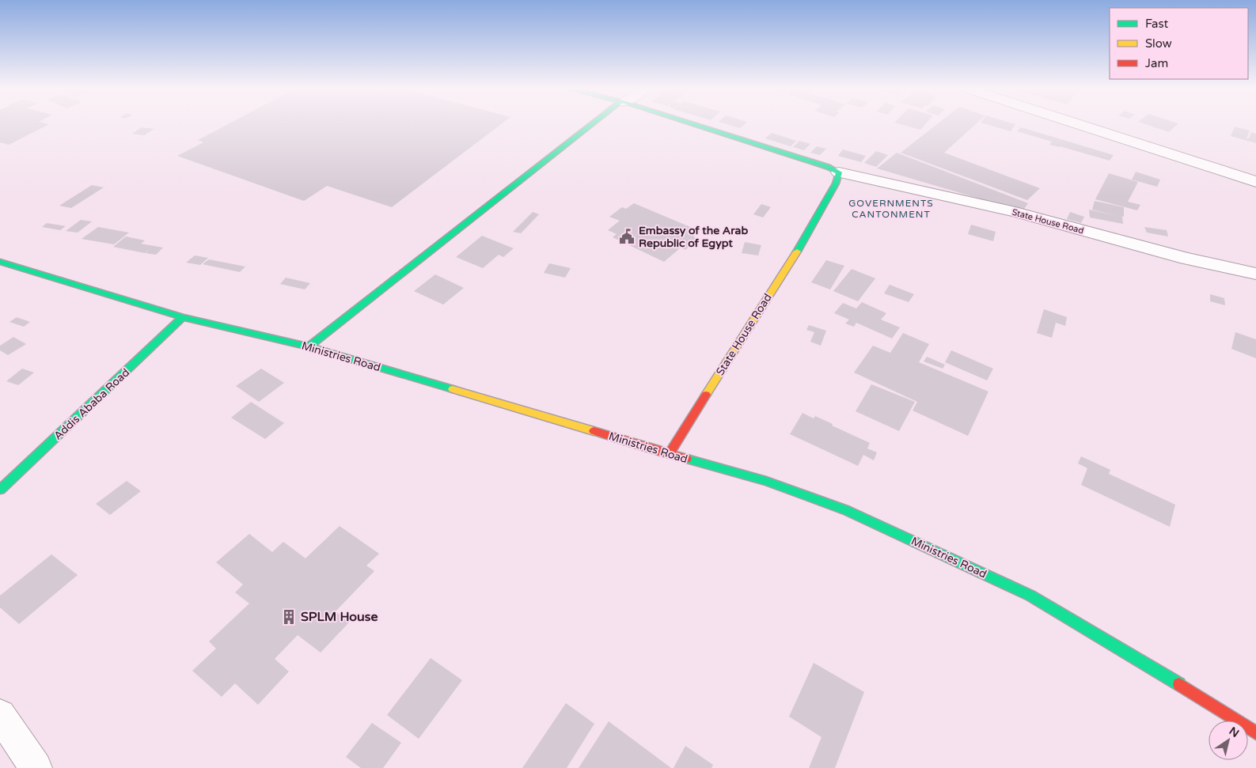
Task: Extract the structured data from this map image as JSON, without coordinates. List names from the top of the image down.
{
  "streets": {
    "main road": ["State House Road", "Ministries Road", "Addis Ababa Road"]
  },
  "crossings": [
    ["State House Road", "Ministries Road"],
    ["Ministries Road", "Addis Ababa Road"]
  ],
  "districts": ["GOVERNMENTS CANTONMENT"],
  "places": {
    "public building": ["Embassy of the Arab Republic of Egypt"],
    "building": ["SPLM House"]
  },
  "legend": ["Fast", "Slow", "Jam"],
  "north": "top right"
}
